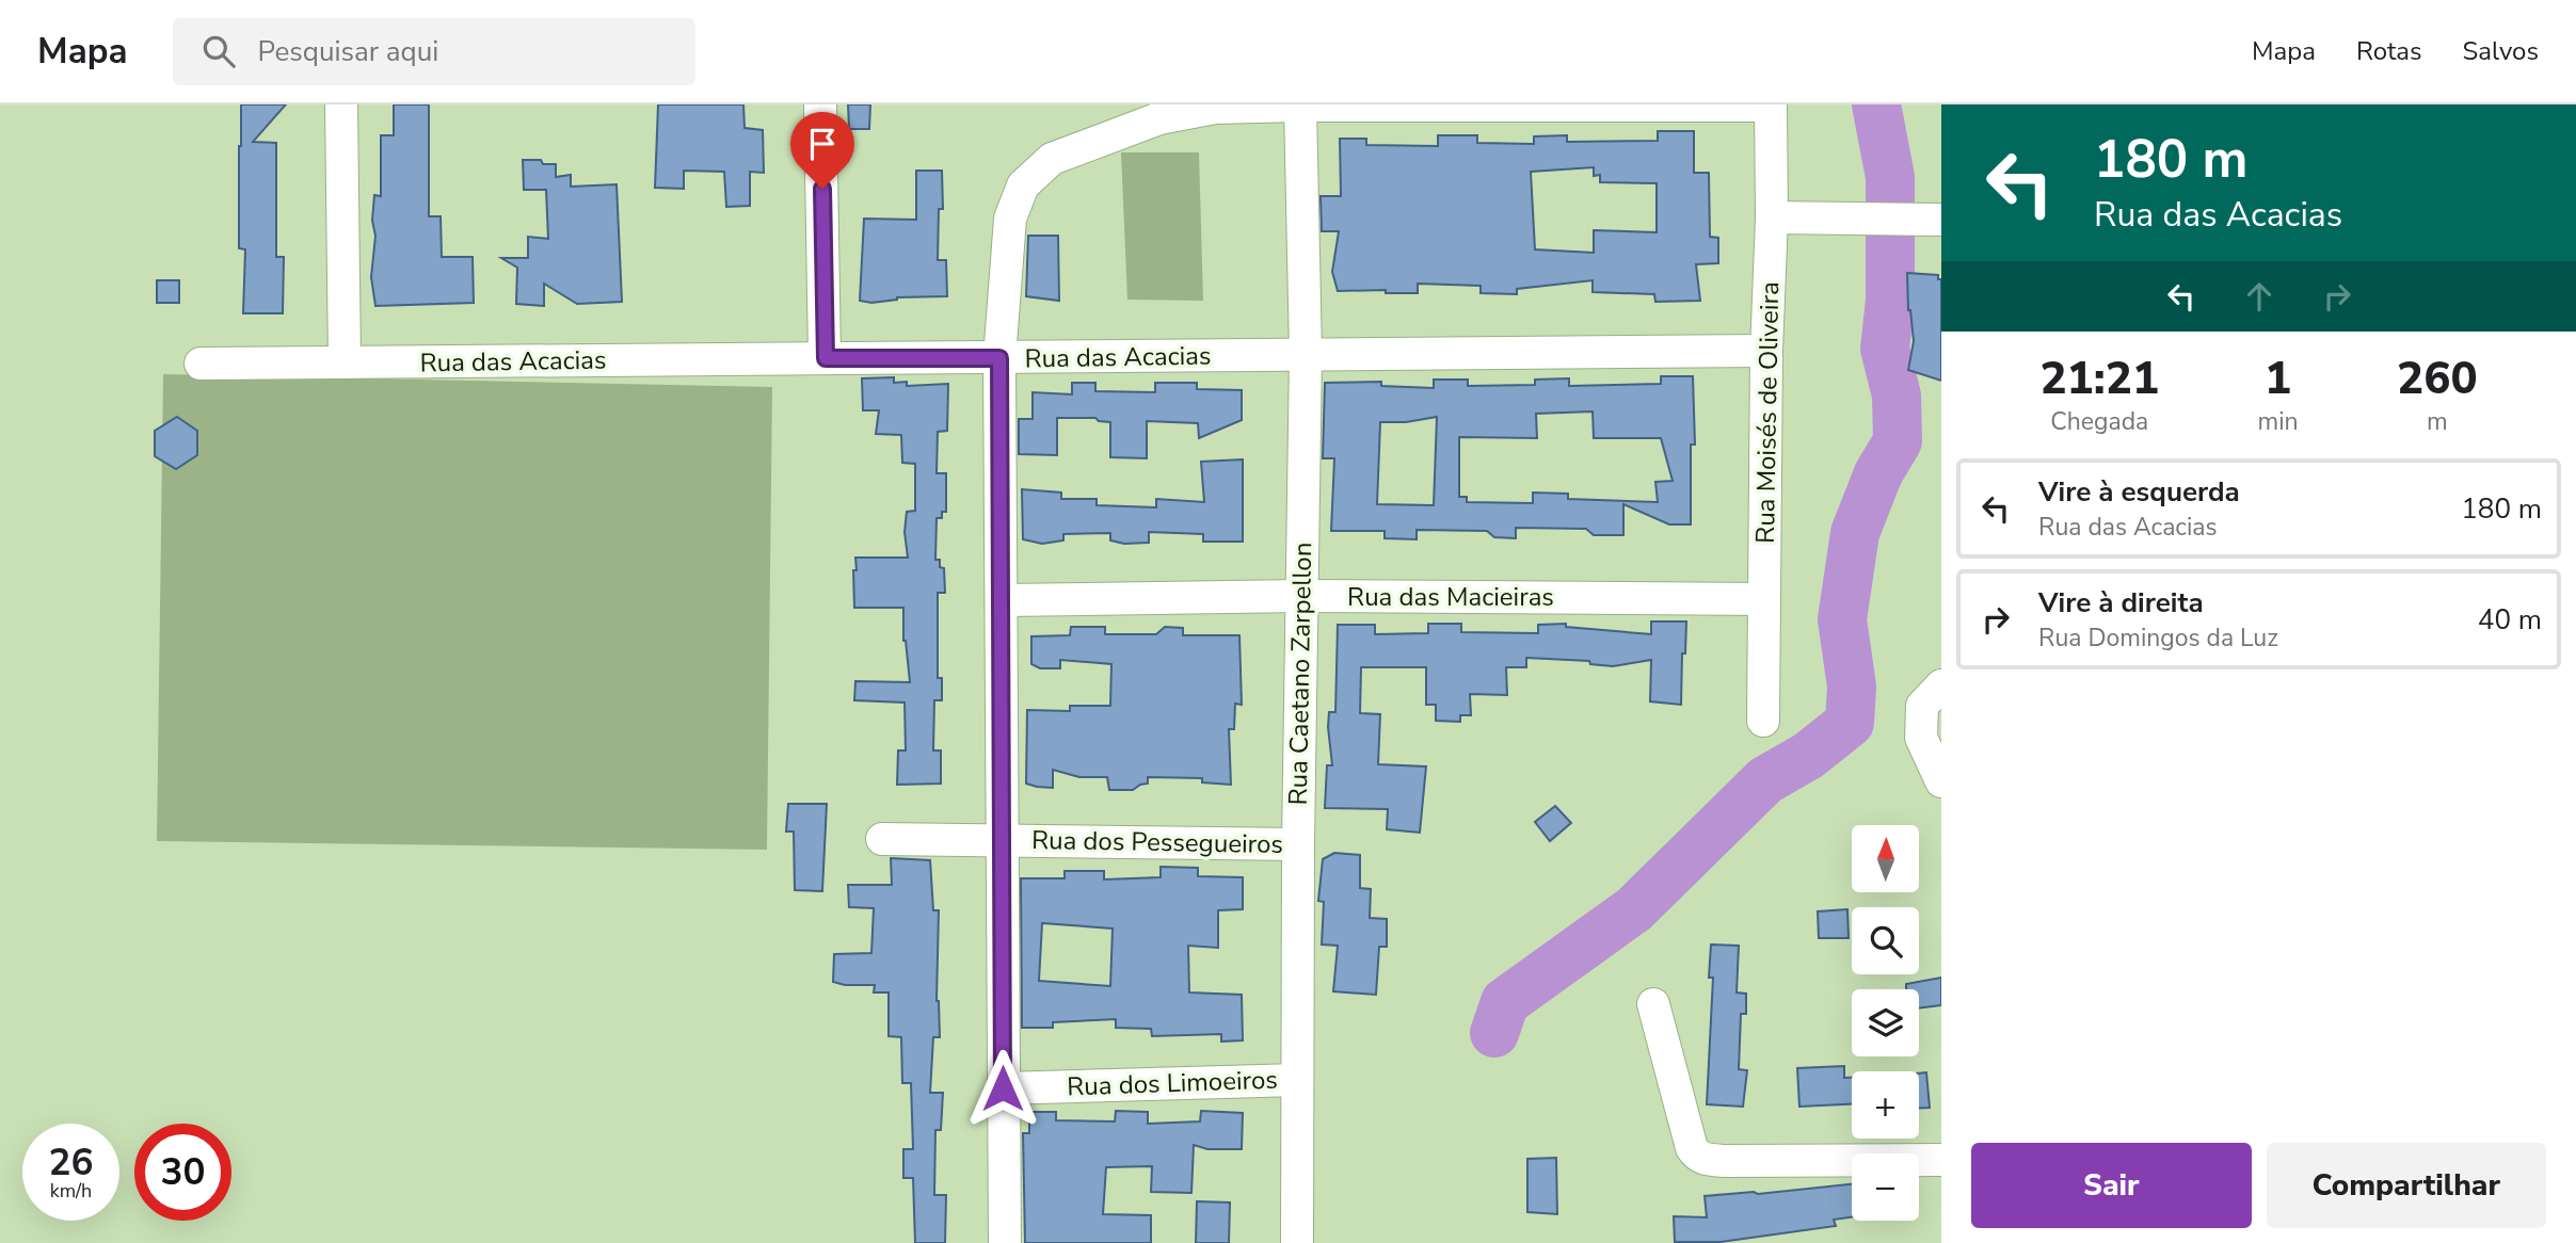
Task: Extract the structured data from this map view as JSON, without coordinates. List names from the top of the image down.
{
  "streets": {
    "street": [
      "Rua das Acacias",
      "Rua Moisés de Oliveira",
      "Rua das Macieiras",
      "Rua Caetano Zarpellon",
      "Rua dos Pessegueiros",
      "Rua dos Limoeiros"
    ]
  },
  "crossings": [
    ["Rua das Acacias", "Rua Moisés de Oliveira"],
    ["Rua das Acacias", "Rua Caetano Zarpellon"],
    ["Rua Moisés de Oliveira", "Rua das Macieiras"],
    ["Rua das Macieiras", "Rua Caetano Zarpellon"],
    ["Rua Caetano Zarpellon", "Rua dos Pessegueiros"],
    ["Rua Caetano Zarpellon", "Rua dos Limoeiros"]
  ],
  "north": "top",
  "page": {
    "header": "Mapa",
    "search": "Pesquisar aqui",
    "nav": ["Mapa", "Rotas", "Salvos"],
    "turn": ["180 m", "Rua das Acacias"],
    "eta": [
      "21:21",
      "Chegada",
      "1",
      "min",
      "260",
      "m"
    ],
    "list": [
      {
        "name": "Vire à esquerda",
        "note": "Rua das Acacias",
        "value": "180 m"
      },
      {
        "name": "Vire à direita",
        "note": "Rua Domingos da Luz",
        "value": "40 m"
      }
    ],
    "map_buttons": ["+", "−"],
    "speed": "26 km/h",
    "limit": "30",
    "buttons": ["Sair", "Compartilhar"]
  }
}
